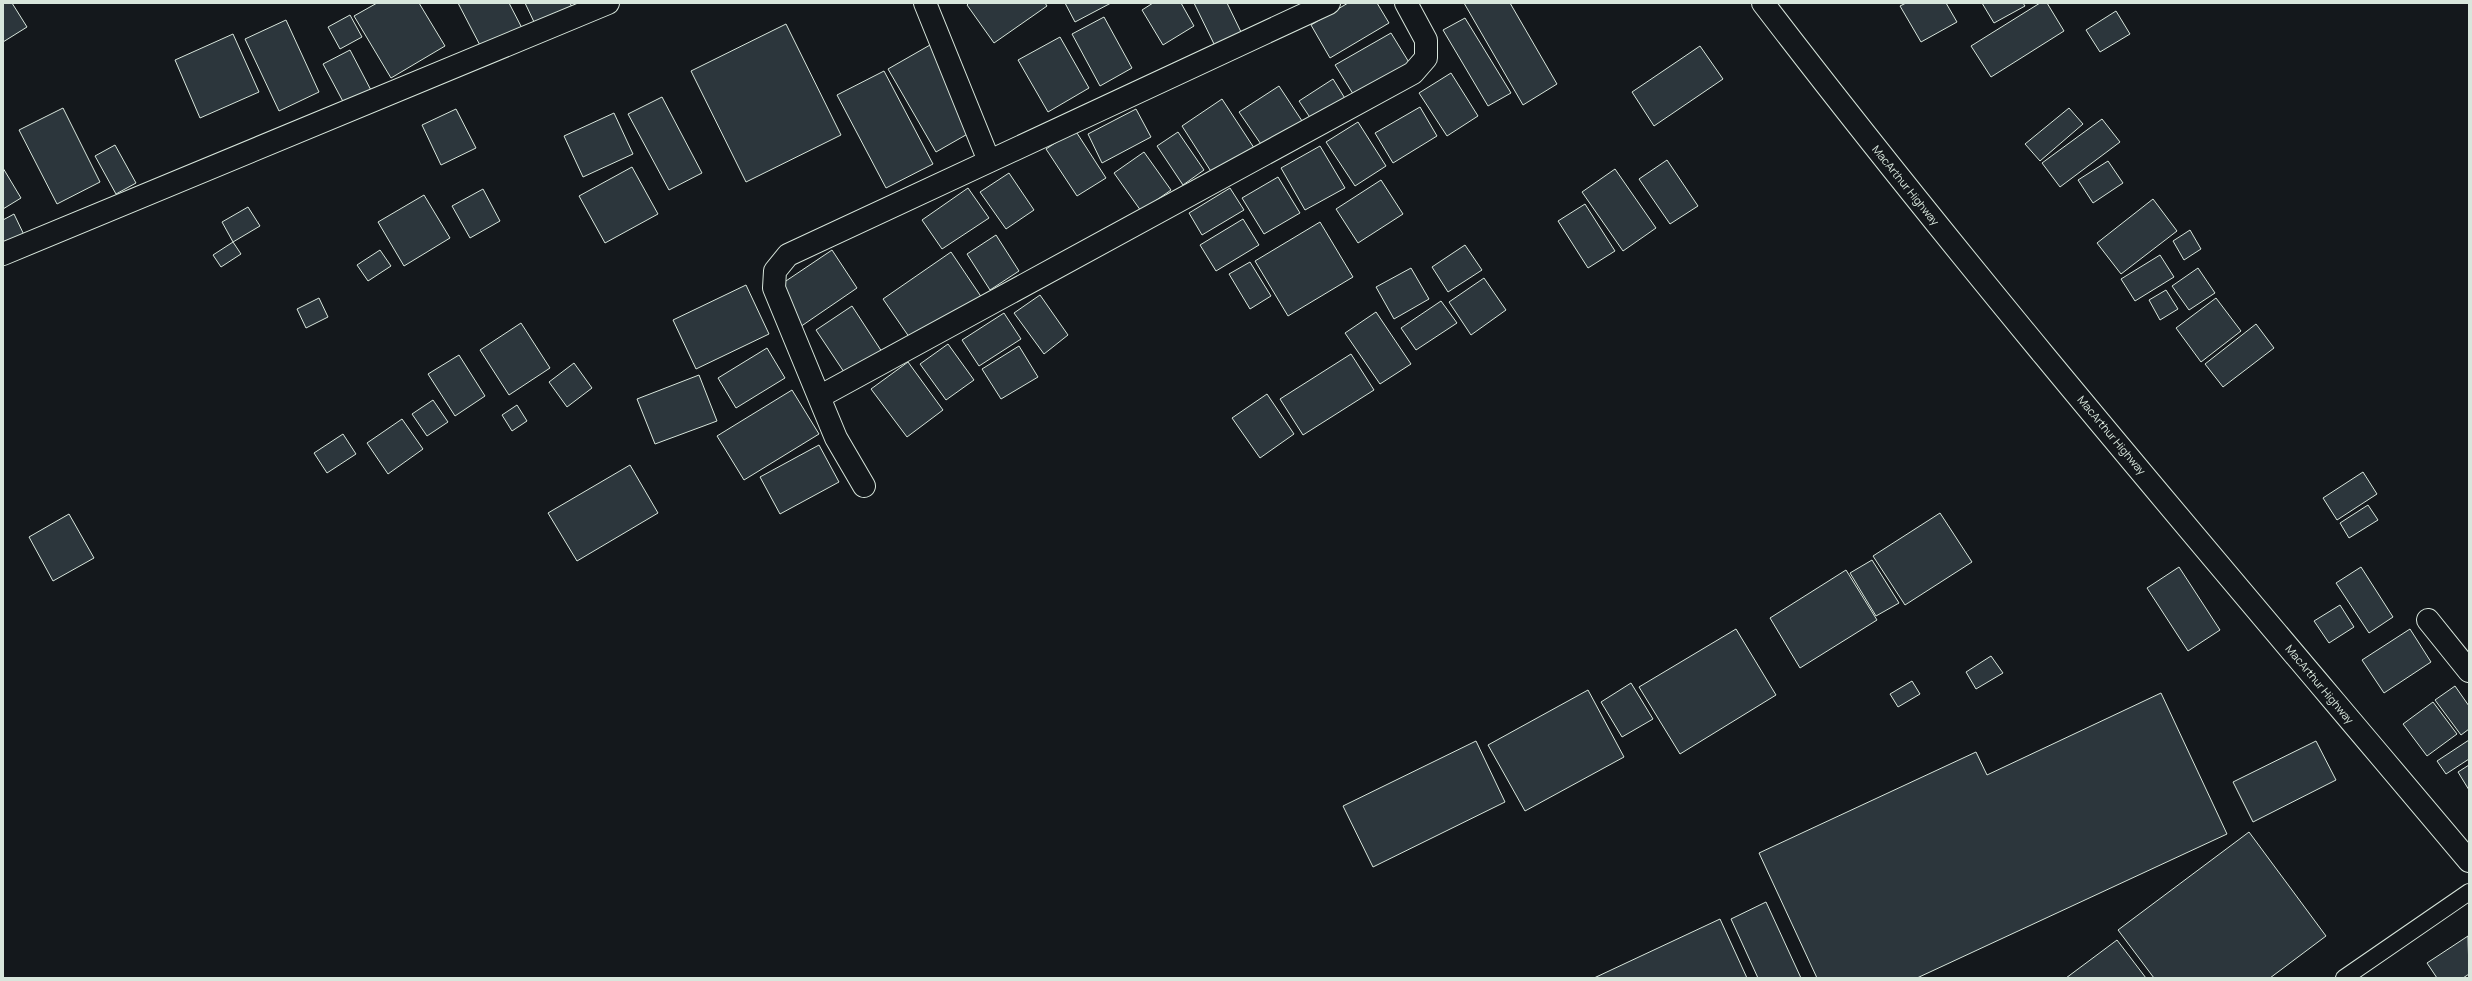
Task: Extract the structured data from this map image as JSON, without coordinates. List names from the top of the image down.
{
  "streets": {
    "main road": ["MacArthur Highway"]
  }
}
